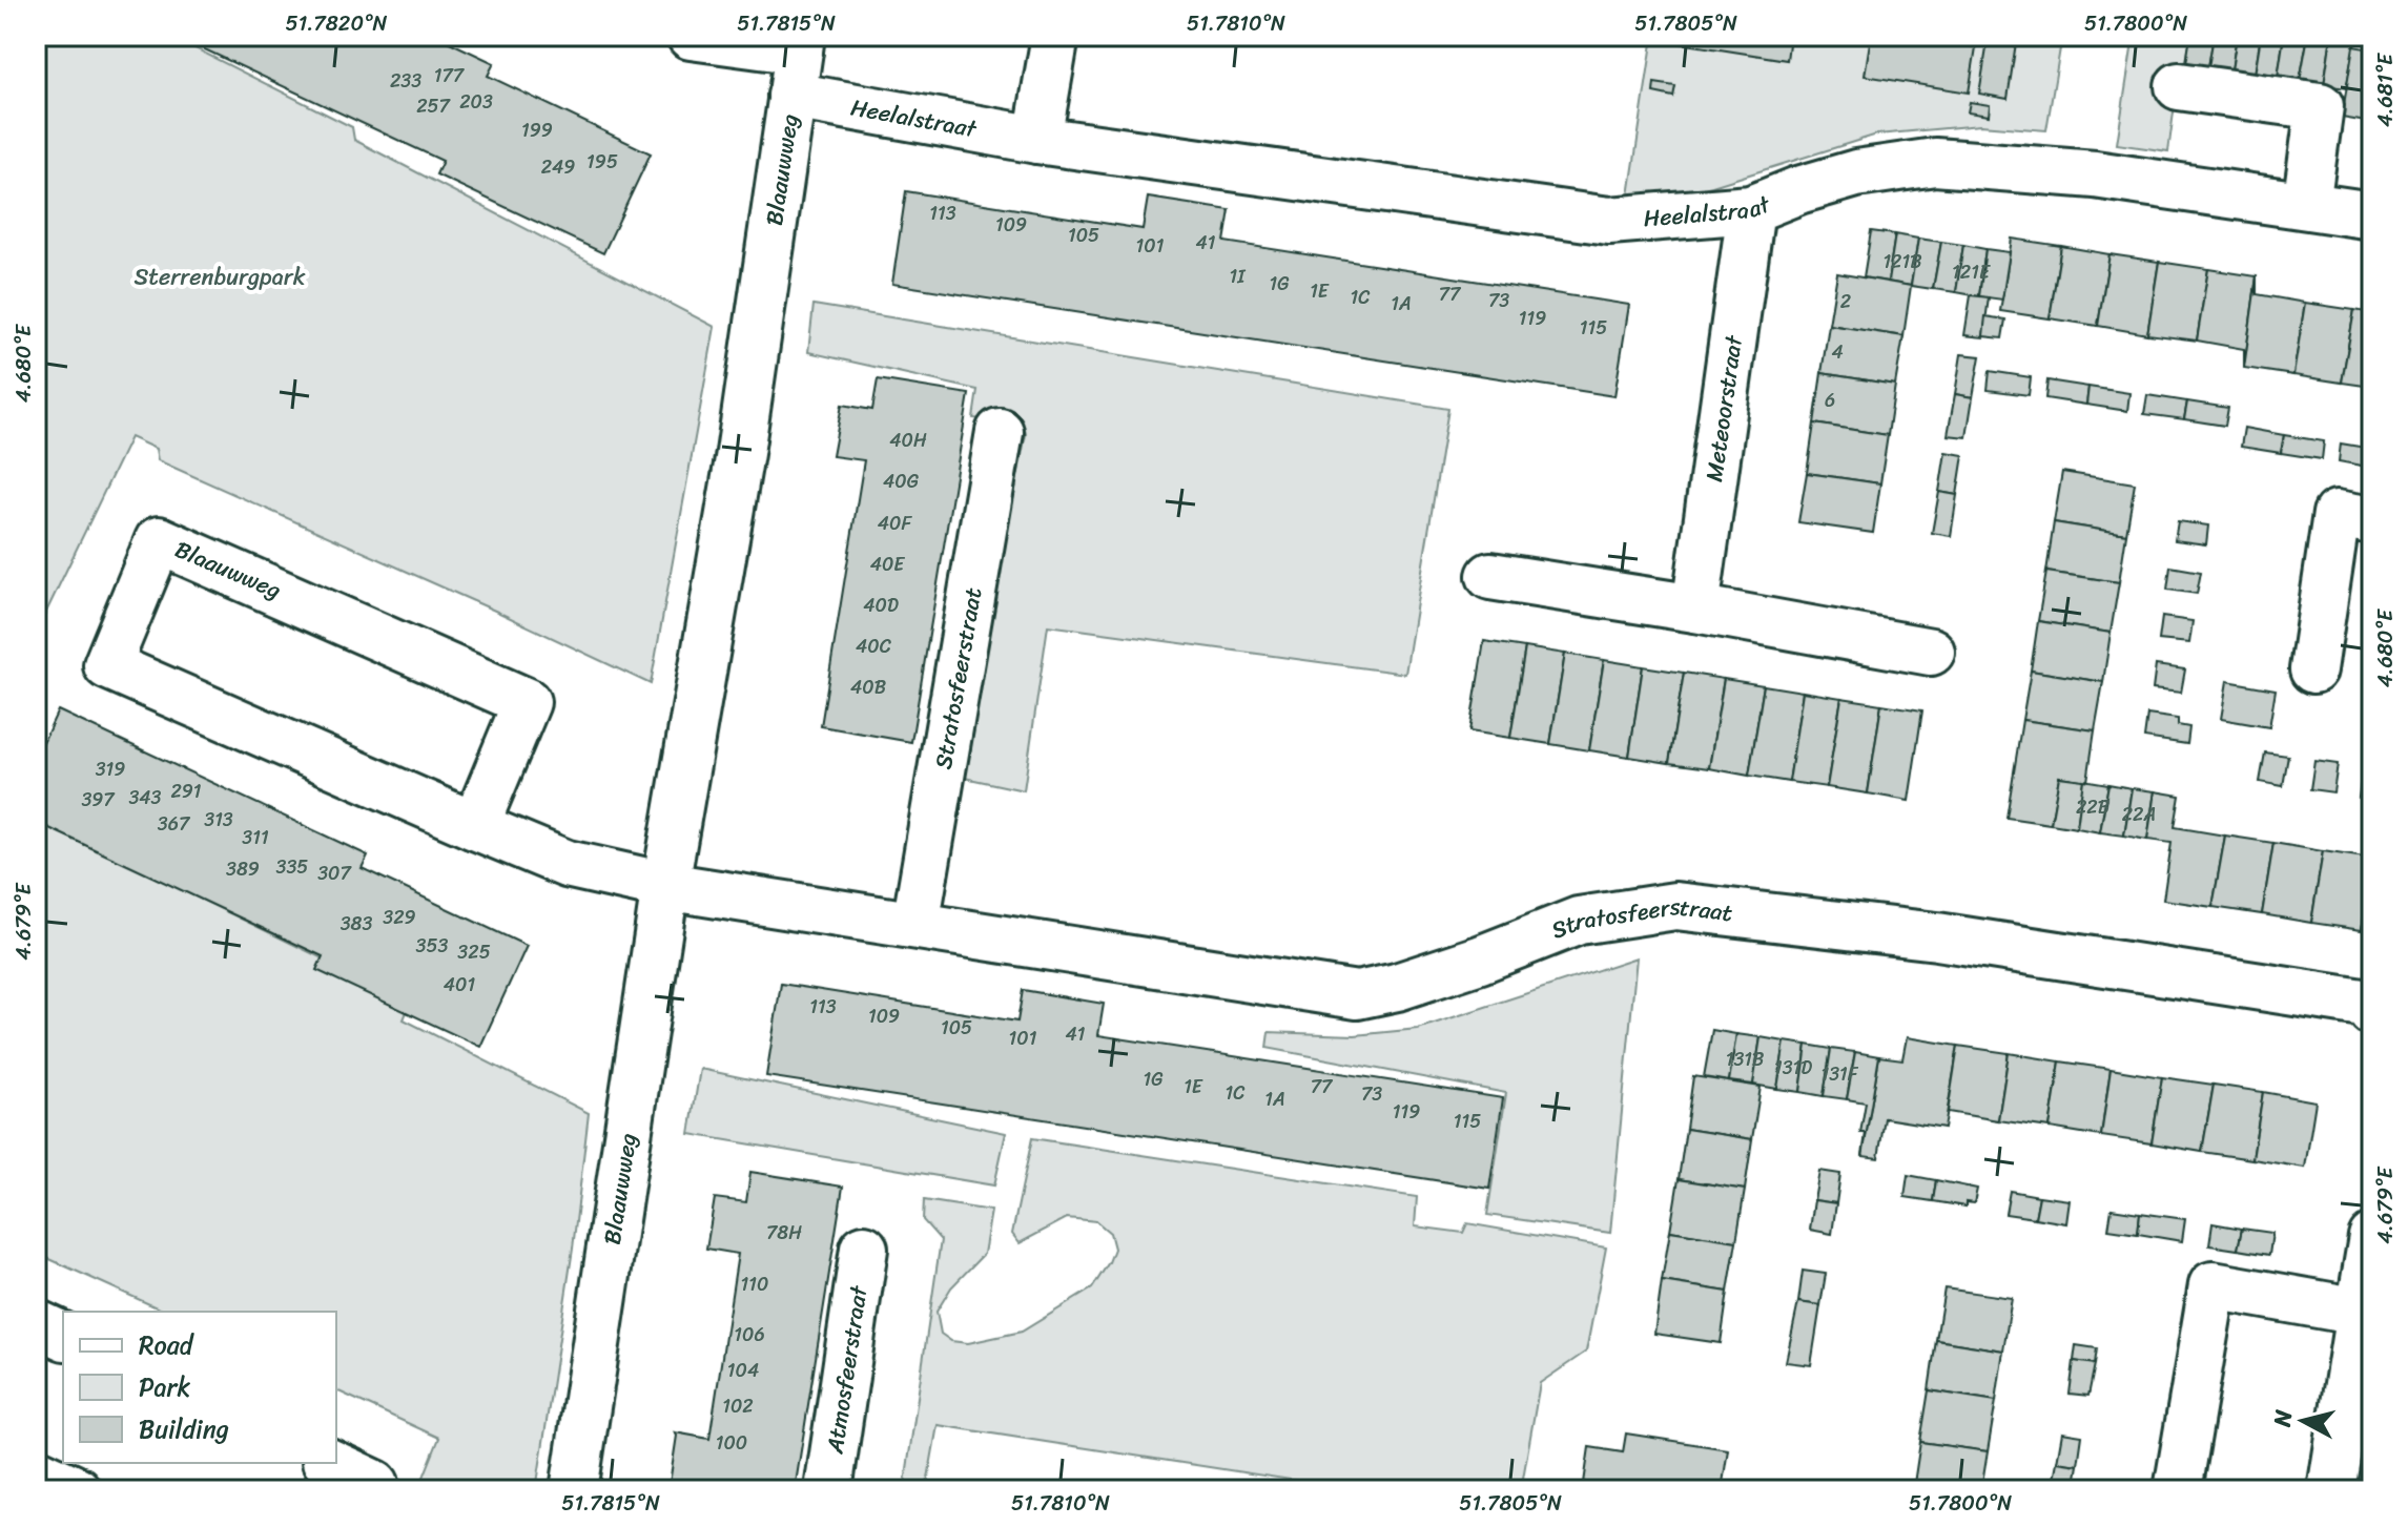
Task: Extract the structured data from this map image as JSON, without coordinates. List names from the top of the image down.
{
  "streets": {
    "street": [
      "Heelalstraat",
      "Blaauwweg",
      "Meteoorstraat",
      "Stratosfeerstraat",
      "Atmosfeerstraat"
    ]
  },
  "crossings": [
    ["Heelalstraat", "Blaauwweg"],
    ["Heelalstraat", "Meteoorstraat"],
    ["Blaauwweg", "Stratosfeerstraat"]
  ],
  "parks": ["Sterrenburgpark"],
  "house_numbers": [
    "177",
    "233",
    "203",
    "257",
    "199",
    "195",
    "249",
    "113",
    "109",
    "105",
    "41",
    "101",
    "121B",
    "121E",
    "1I",
    "1G",
    "1E",
    "77",
    "1C",
    "73",
    "2",
    "1A",
    "119",
    "115",
    "4",
    "6",
    "40H",
    "40G",
    "40F",
    "40E",
    "40D",
    "40C",
    "40B",
    "319",
    "291",
    "343",
    "397",
    "22B",
    "22A",
    "313",
    "367",
    "311",
    "335",
    "389",
    "307",
    "329",
    "383",
    "353",
    "325",
    "401",
    "113",
    "109",
    "105",
    "41",
    "101",
    "131B",
    "131D",
    "131F",
    "1G",
    "1E",
    "77",
    "1C",
    "73",
    "1A",
    "119",
    "115",
    "78H",
    "110",
    "106",
    "104",
    "102",
    "100"
  ],
  "legend": ["Road", "Park", "Building"],
  "north": "left",
  "coordinates": [
    "51.7820°N",
    "51.7815°N",
    "51.7810°N",
    "51.7805°N",
    "51.7800°N",
    "4.681°E",
    "4.680°E",
    "4.679°E"
  ]
}
